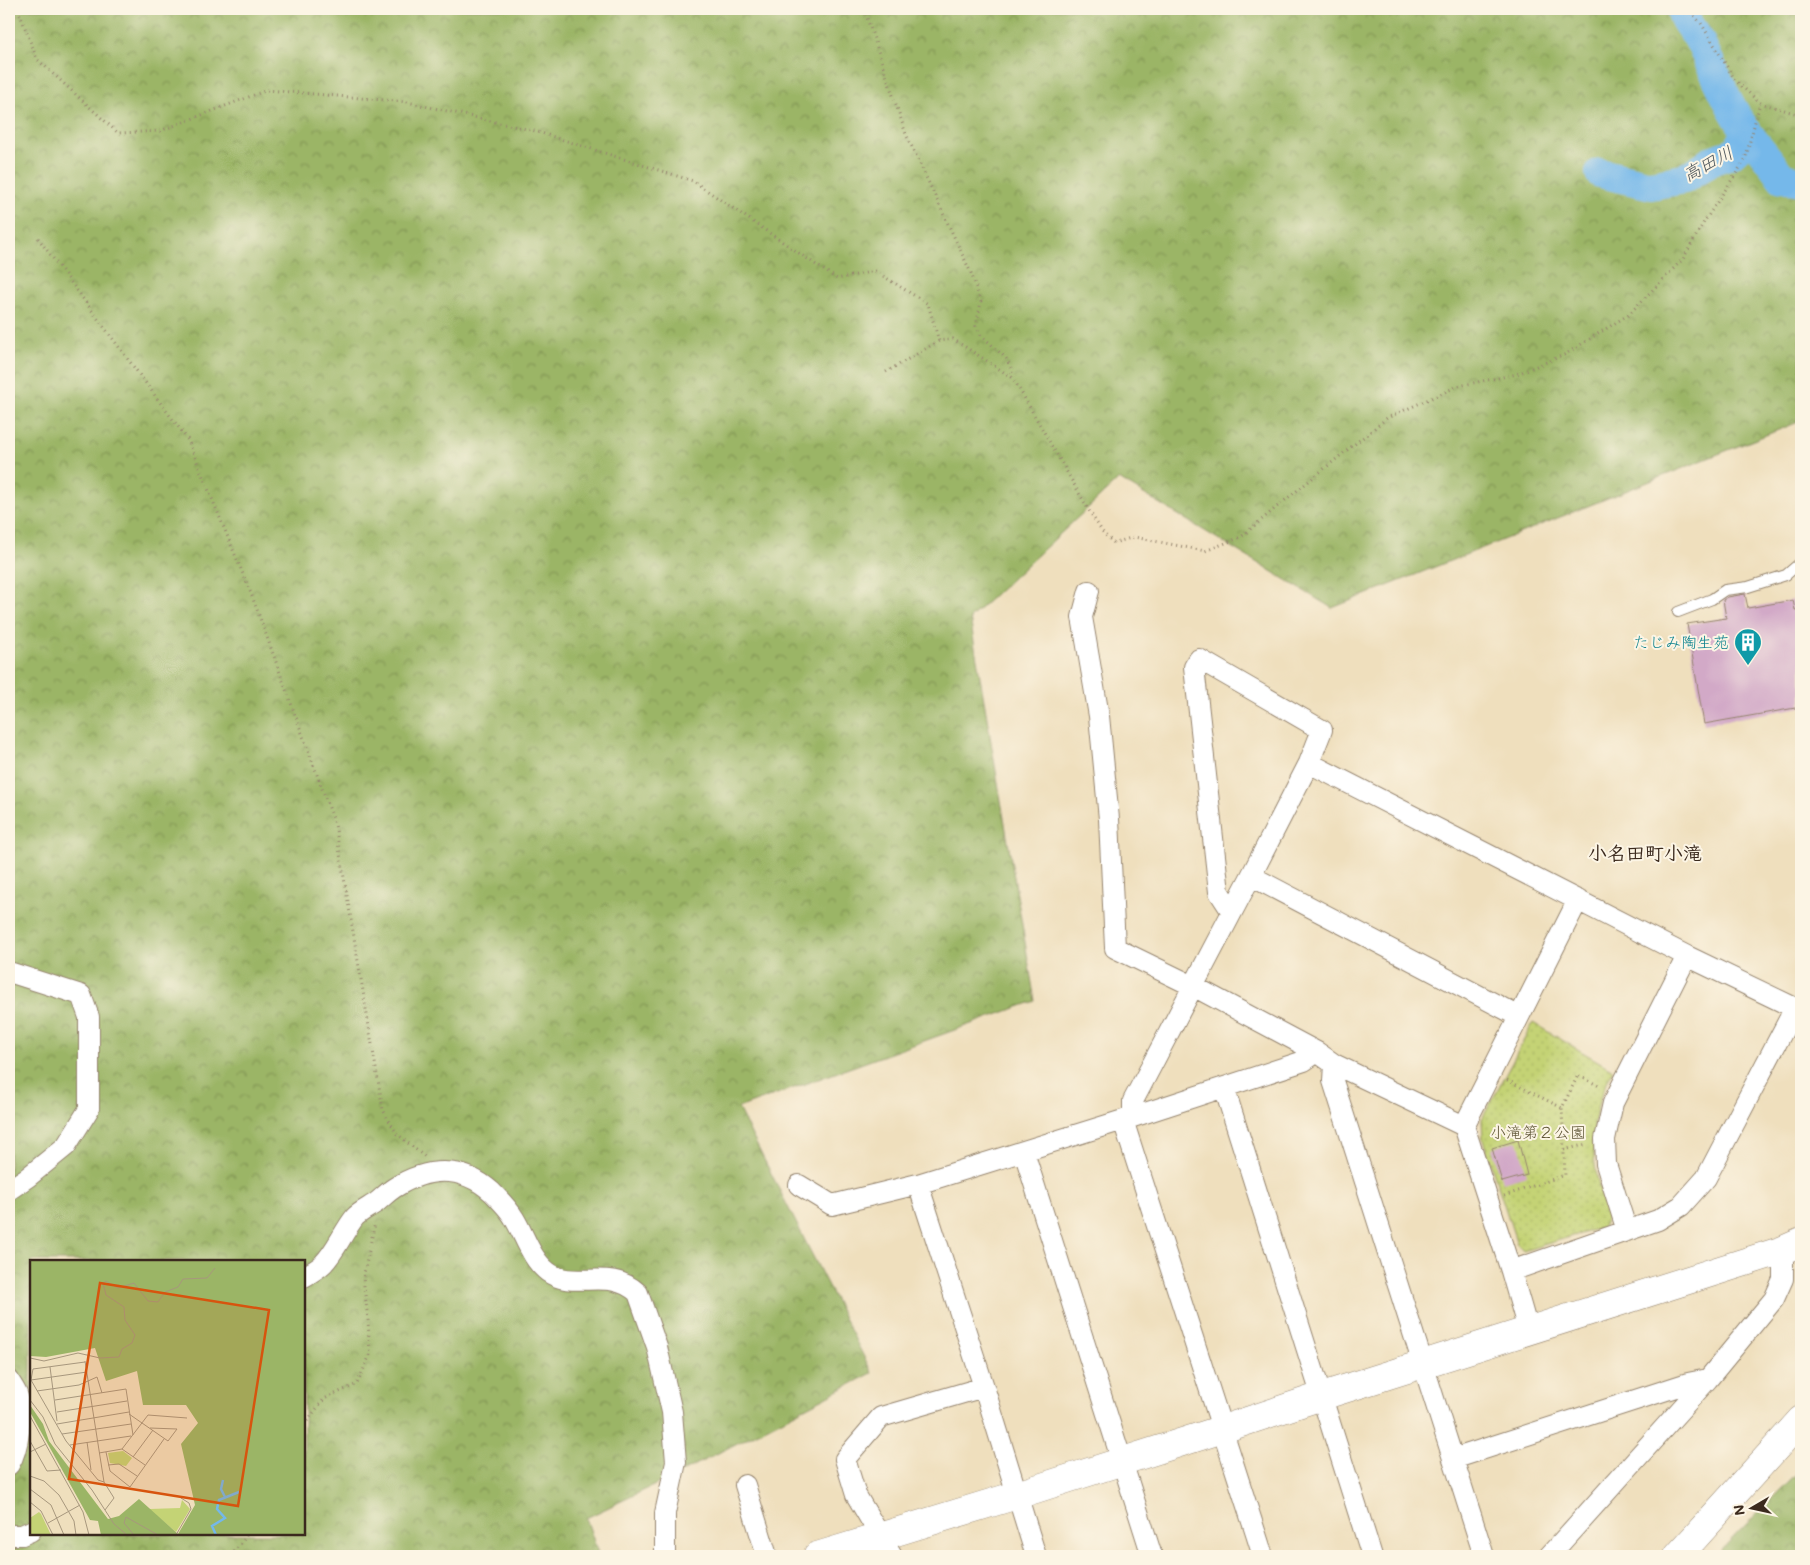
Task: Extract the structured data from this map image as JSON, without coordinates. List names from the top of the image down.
{
  "districts": ["小名田町小滝"],
  "water": ["高田川"],
  "parks": ["小滝第２公園"],
  "places": {
    "building": ["たじみ陶生苑"]
  },
  "north": "left"
}
